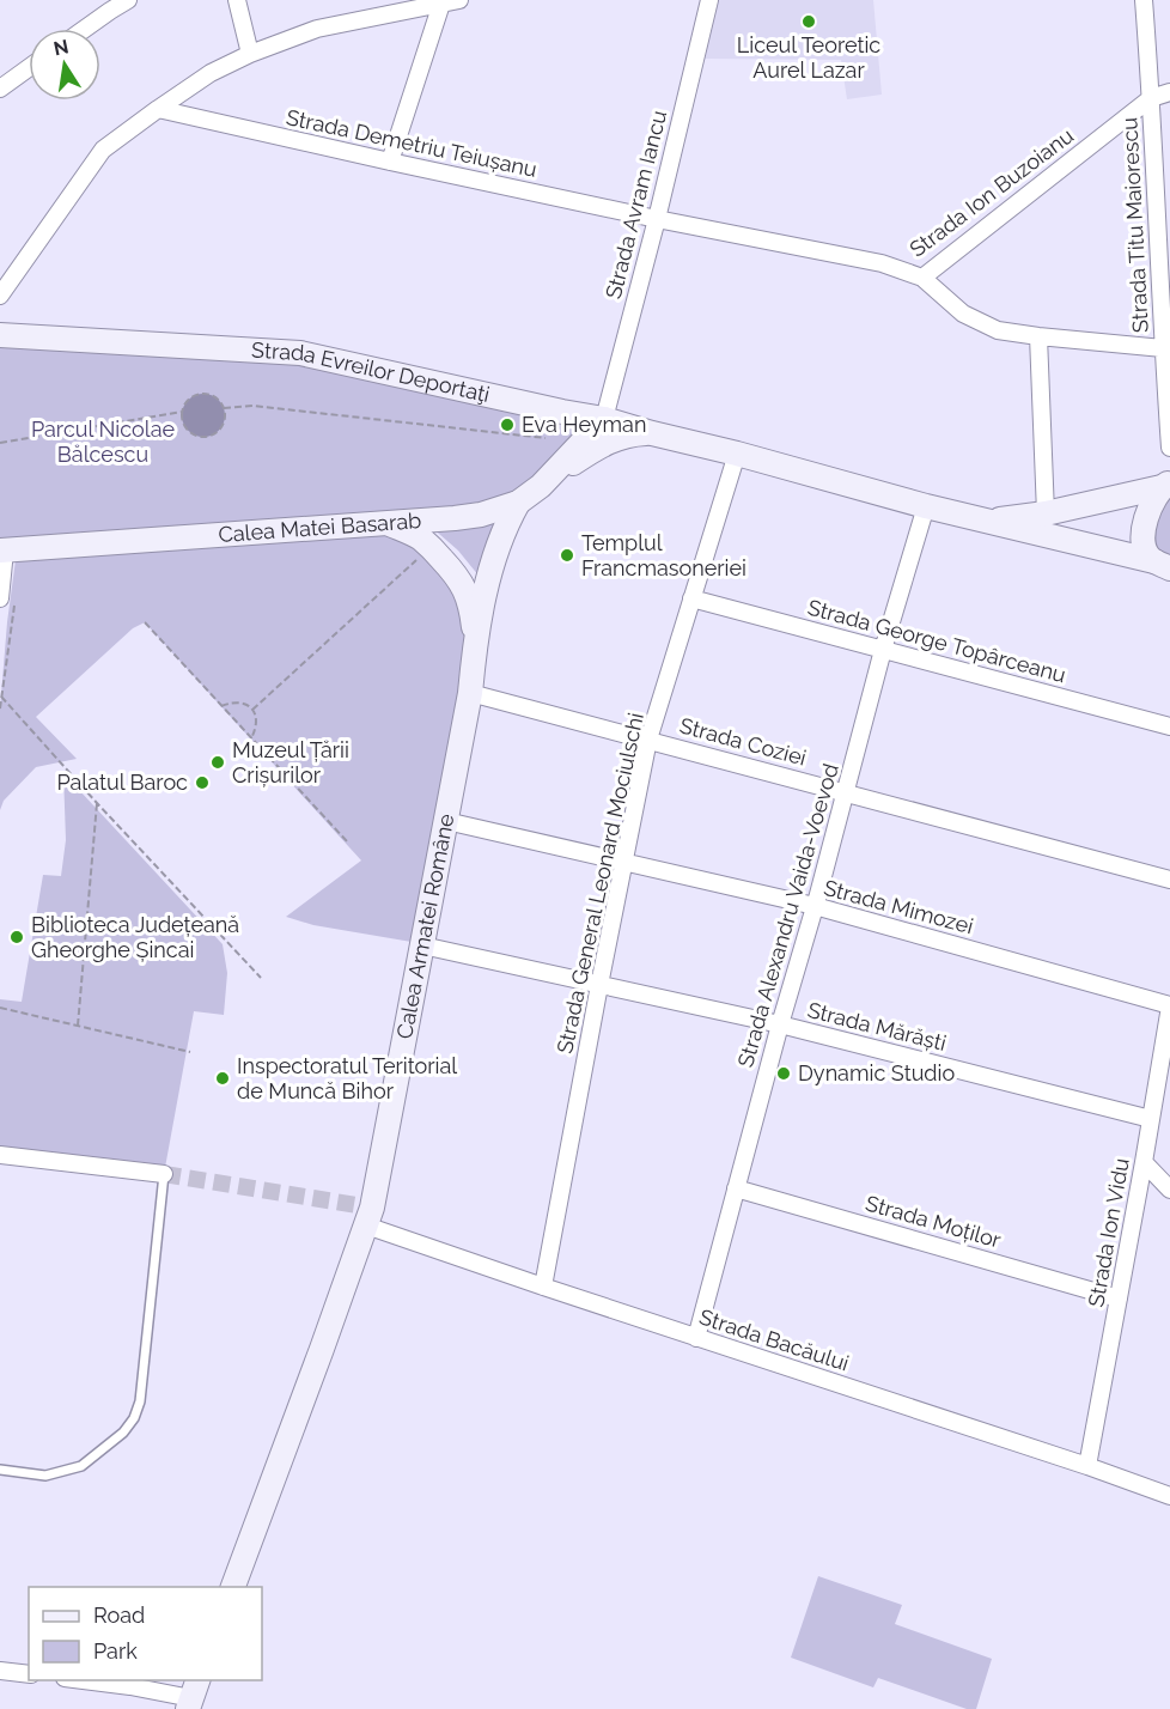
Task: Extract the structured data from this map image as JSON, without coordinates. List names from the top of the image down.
{
  "streets": {
    "main road": ["Strada Evreilor Deportaţi", "Calea Matei Basarab", "Calea Armatei Române"],
    "street": [
      "Strada Demetriu Teiușanu",
      "Strada Ion Buzoianu",
      "Strada Avram Iancu",
      "Strada Titu Maiorescu",
      "Strada George Topârceanu",
      "Strada Coziei",
      "Strada General Leonard Mociulschi",
      "Strada Mimozei",
      "Strada Alexandru Vaida-Voevod",
      "Strada Mărăști",
      "Strada Moților",
      "Strada Ion Vidu",
      "Strada Bacăului"
    ]
  },
  "crossings": [
    ["Strada Demetriu Teiușanu", "Strada Ion Buzoianu"],
    ["Strada Demetriu Teiușanu", "Strada Avram Iancu"],
    ["Strada Ion Buzoianu", "Strada Avram Iancu"],
    ["Strada Ion Buzoianu", "Strada Titu Maiorescu"],
    ["Strada Avram Iancu", "Strada Evreilor Deportaţi"],
    ["Strada Avram Iancu", "Calea Matei Basarab"],
    ["Strada Evreilor Deportaţi", "Calea Matei Basarab"],
    ["Strada Evreilor Deportaţi", "Strada General Leonard Mociulschi"],
    ["Strada Evreilor Deportaţi", "Strada Alexandru Vaida-Voevod"],
    ["Calea Matei Basarab", "Calea Armatei Române"],
    ["Strada George Topârceanu", "Strada General Leonard Mociulschi"],
    ["Strada George Topârceanu", "Strada Alexandru Vaida-Voevod"],
    ["Strada Coziei", "Strada General Leonard Mociulschi"],
    ["Strada Coziei", "Strada Alexandru Vaida-Voevod"],
    ["Strada Coziei", "Calea Armatei Române"],
    ["Strada General Leonard Mociulschi", "Strada Mimozei"],
    ["Strada General Leonard Mociulschi", "Strada Mărăști"],
    ["Strada General Leonard Mociulschi", "Strada Bacăului"],
    ["Strada Mimozei", "Strada Alexandru Vaida-Voevod"],
    ["Strada Mimozei", "Calea Armatei Române"],
    ["Strada Mimozei", "Strada Ion Vidu"],
    ["Strada Alexandru Vaida-Voevod", "Strada Mărăști"],
    ["Strada Alexandru Vaida-Voevod", "Strada Moților"],
    ["Strada Alexandru Vaida-Voevod", "Strada Bacăului"],
    ["Calea Armatei Române", "Strada Mărăști"],
    ["Calea Armatei Române", "Strada Bacăului"],
    ["Strada Mărăști", "Strada Ion Vidu"],
    ["Strada Moților", "Strada Ion Vidu"],
    ["Strada Ion Vidu", "Strada Bacăului"]
  ],
  "parks": ["Parcul Nicolae Bălcescu"],
  "places": [
    "Liceul Teoretic Aurel Lazar",
    "Eva Heyman",
    "Templul Francmasoneriei",
    "Muzeul Țării Crișurilor",
    "Palatul Baroc",
    "Biblioteca Județeană Gheorghe Șincai",
    "Dynamic Studio",
    "Inspectoratul Teritorial de Muncă Bihor"
  ],
  "legend": ["Road", "Park"],
  "north": "top"
}
